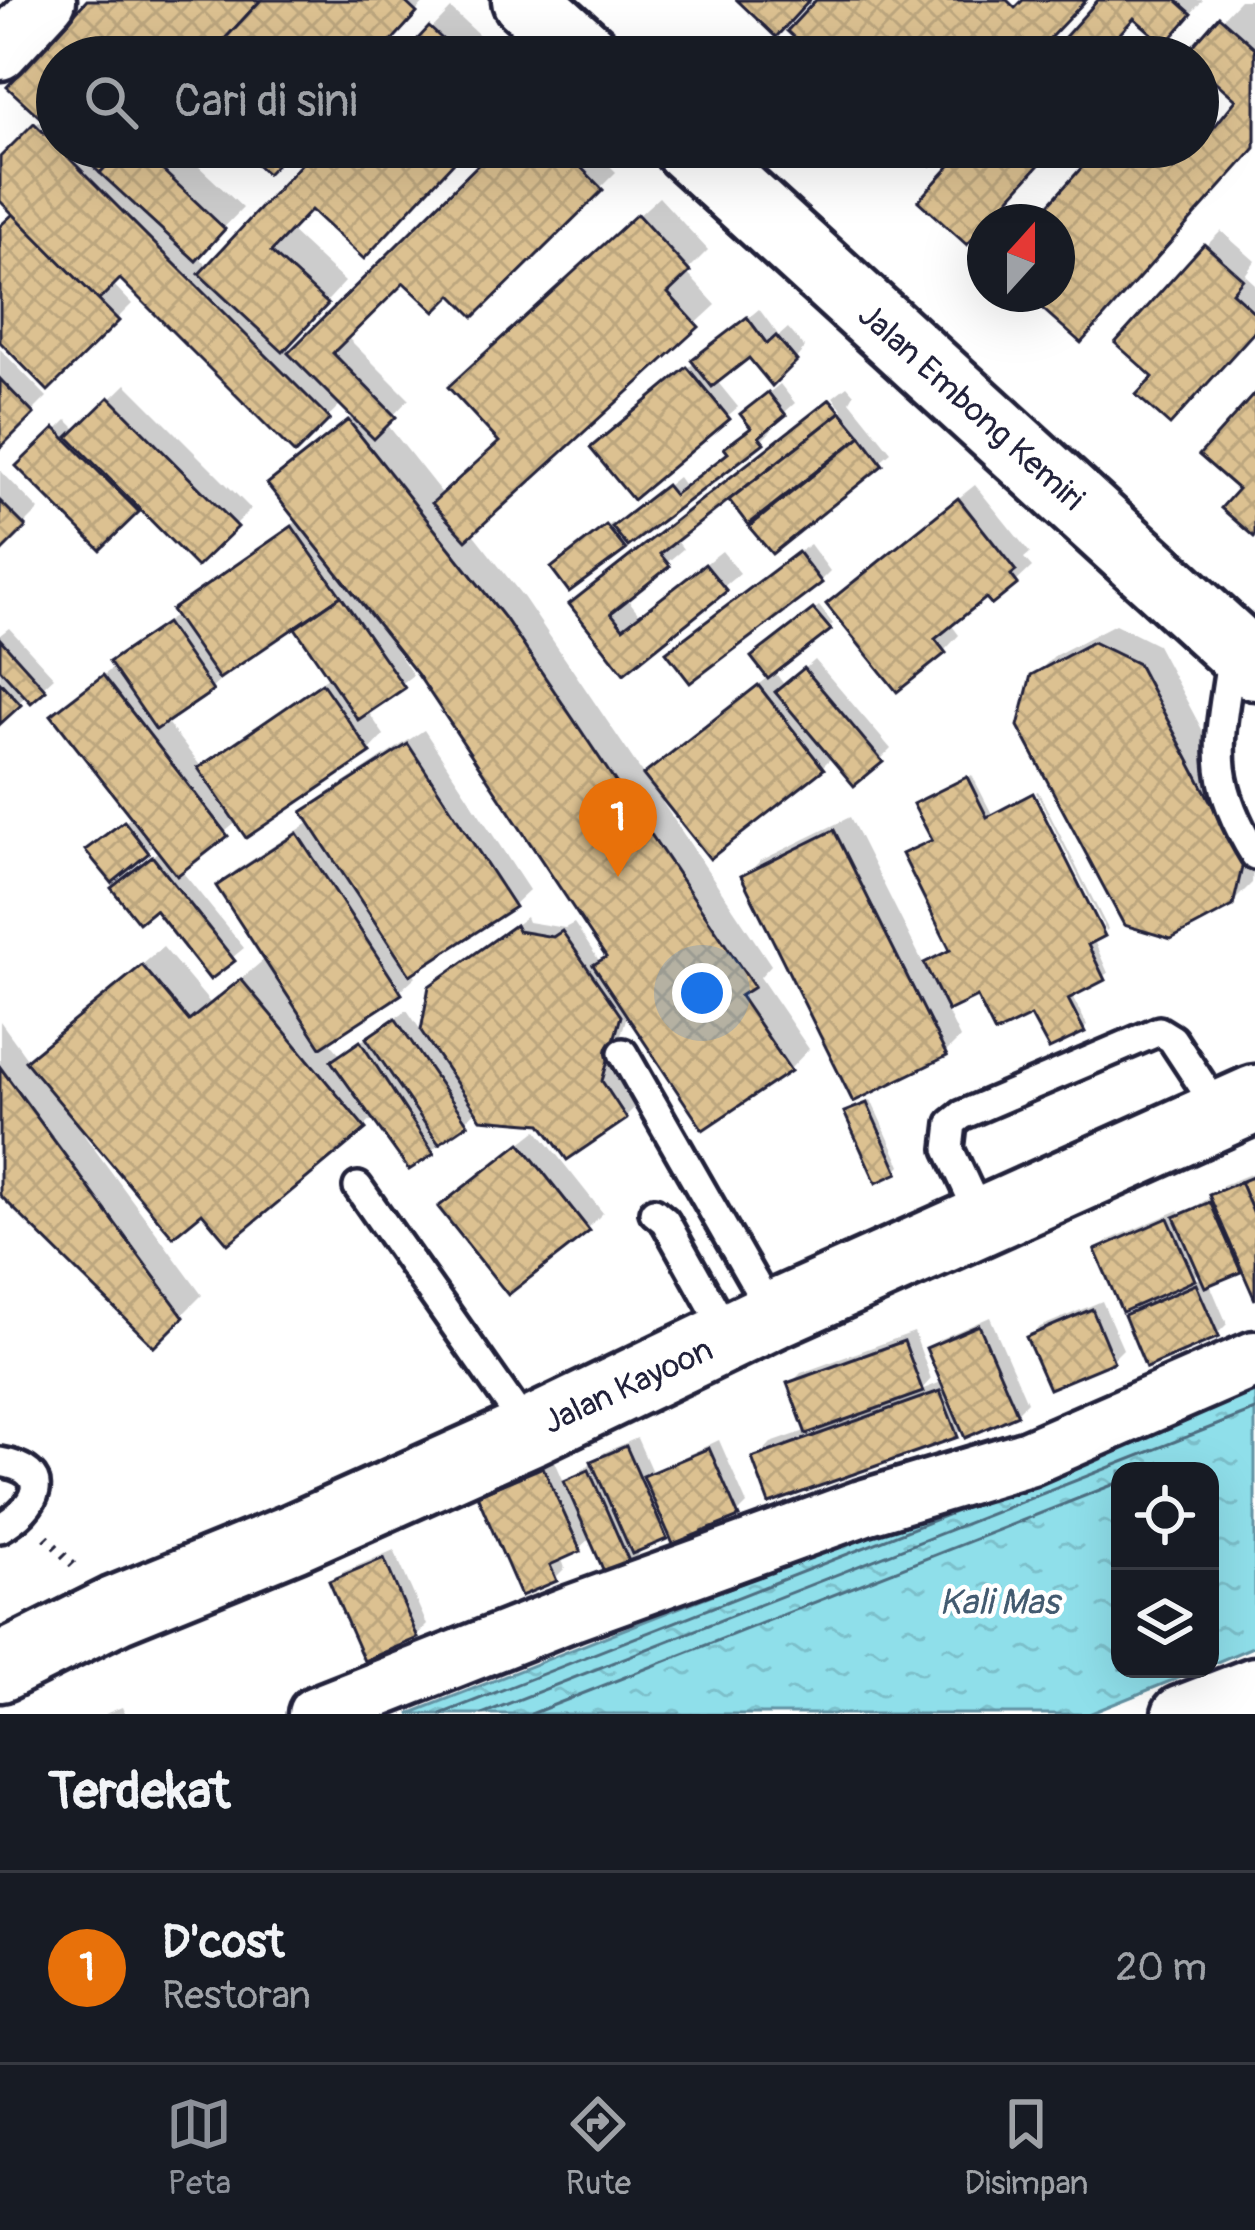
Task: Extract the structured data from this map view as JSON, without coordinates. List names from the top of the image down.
{
  "streets": {
    "main road": ["Jalan Embong Kemiri", "Jalan Kayoon"]
  },
  "water": ["Kali Mas"],
  "north": "top",
  "page": {
    "search": "Cari di sini",
    "pins": "1",
    "heading": "Terdekat",
    "list": [
      {
        "mark": "1",
        "name": "D'cost",
        "note": "Restoran",
        "value": "20 m"
      }
    ],
    "nav": ["Peta", "Rute", "Disimpan"]
  }
}
